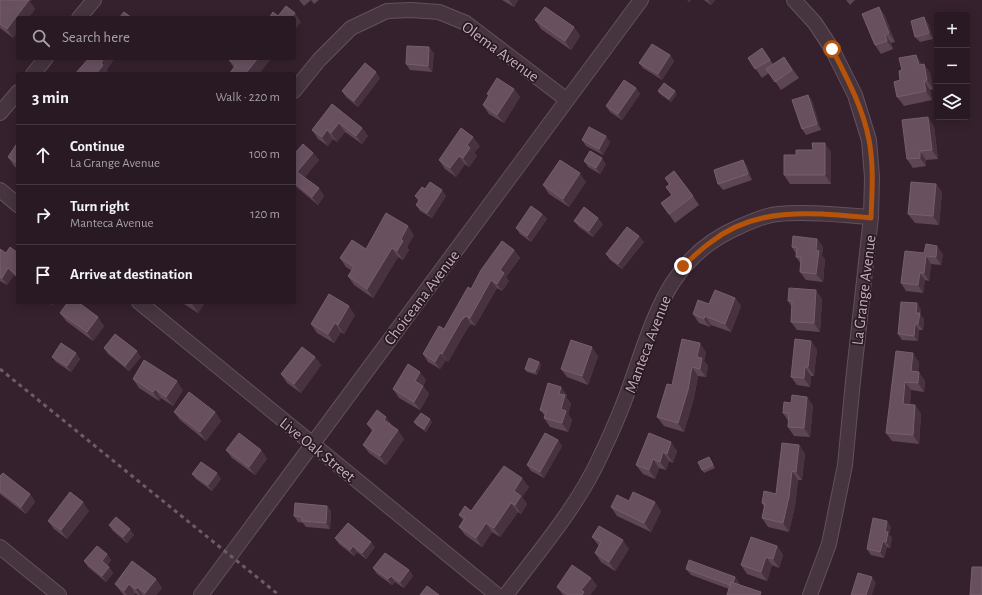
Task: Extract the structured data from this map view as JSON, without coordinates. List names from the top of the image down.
{
  "streets": {
    "street": [
      "Olema Avenue",
      "La Grange Avenue",
      "Choiceana Avenue",
      "Manteca Avenue",
      "Live Oak Street"
    ]
  },
  "crossings": [
    ["Olema Avenue", "Choiceana Avenue"],
    ["La Grange Avenue", "Manteca Avenue"],
    ["Choiceana Avenue", "Live Oak Street"]
  ],
  "page": {
    "map_buttons": ["+", "−"],
    "search": "Search here",
    "heading": ["3 min", "Walk · 220 m"],
    "list": [
      ["Continue", "La Grange Avenue", "100 m"],
      ["Turn right", "Manteca Avenue", "120 m"],
      "Arrive at destination"
    ]
  }
}
